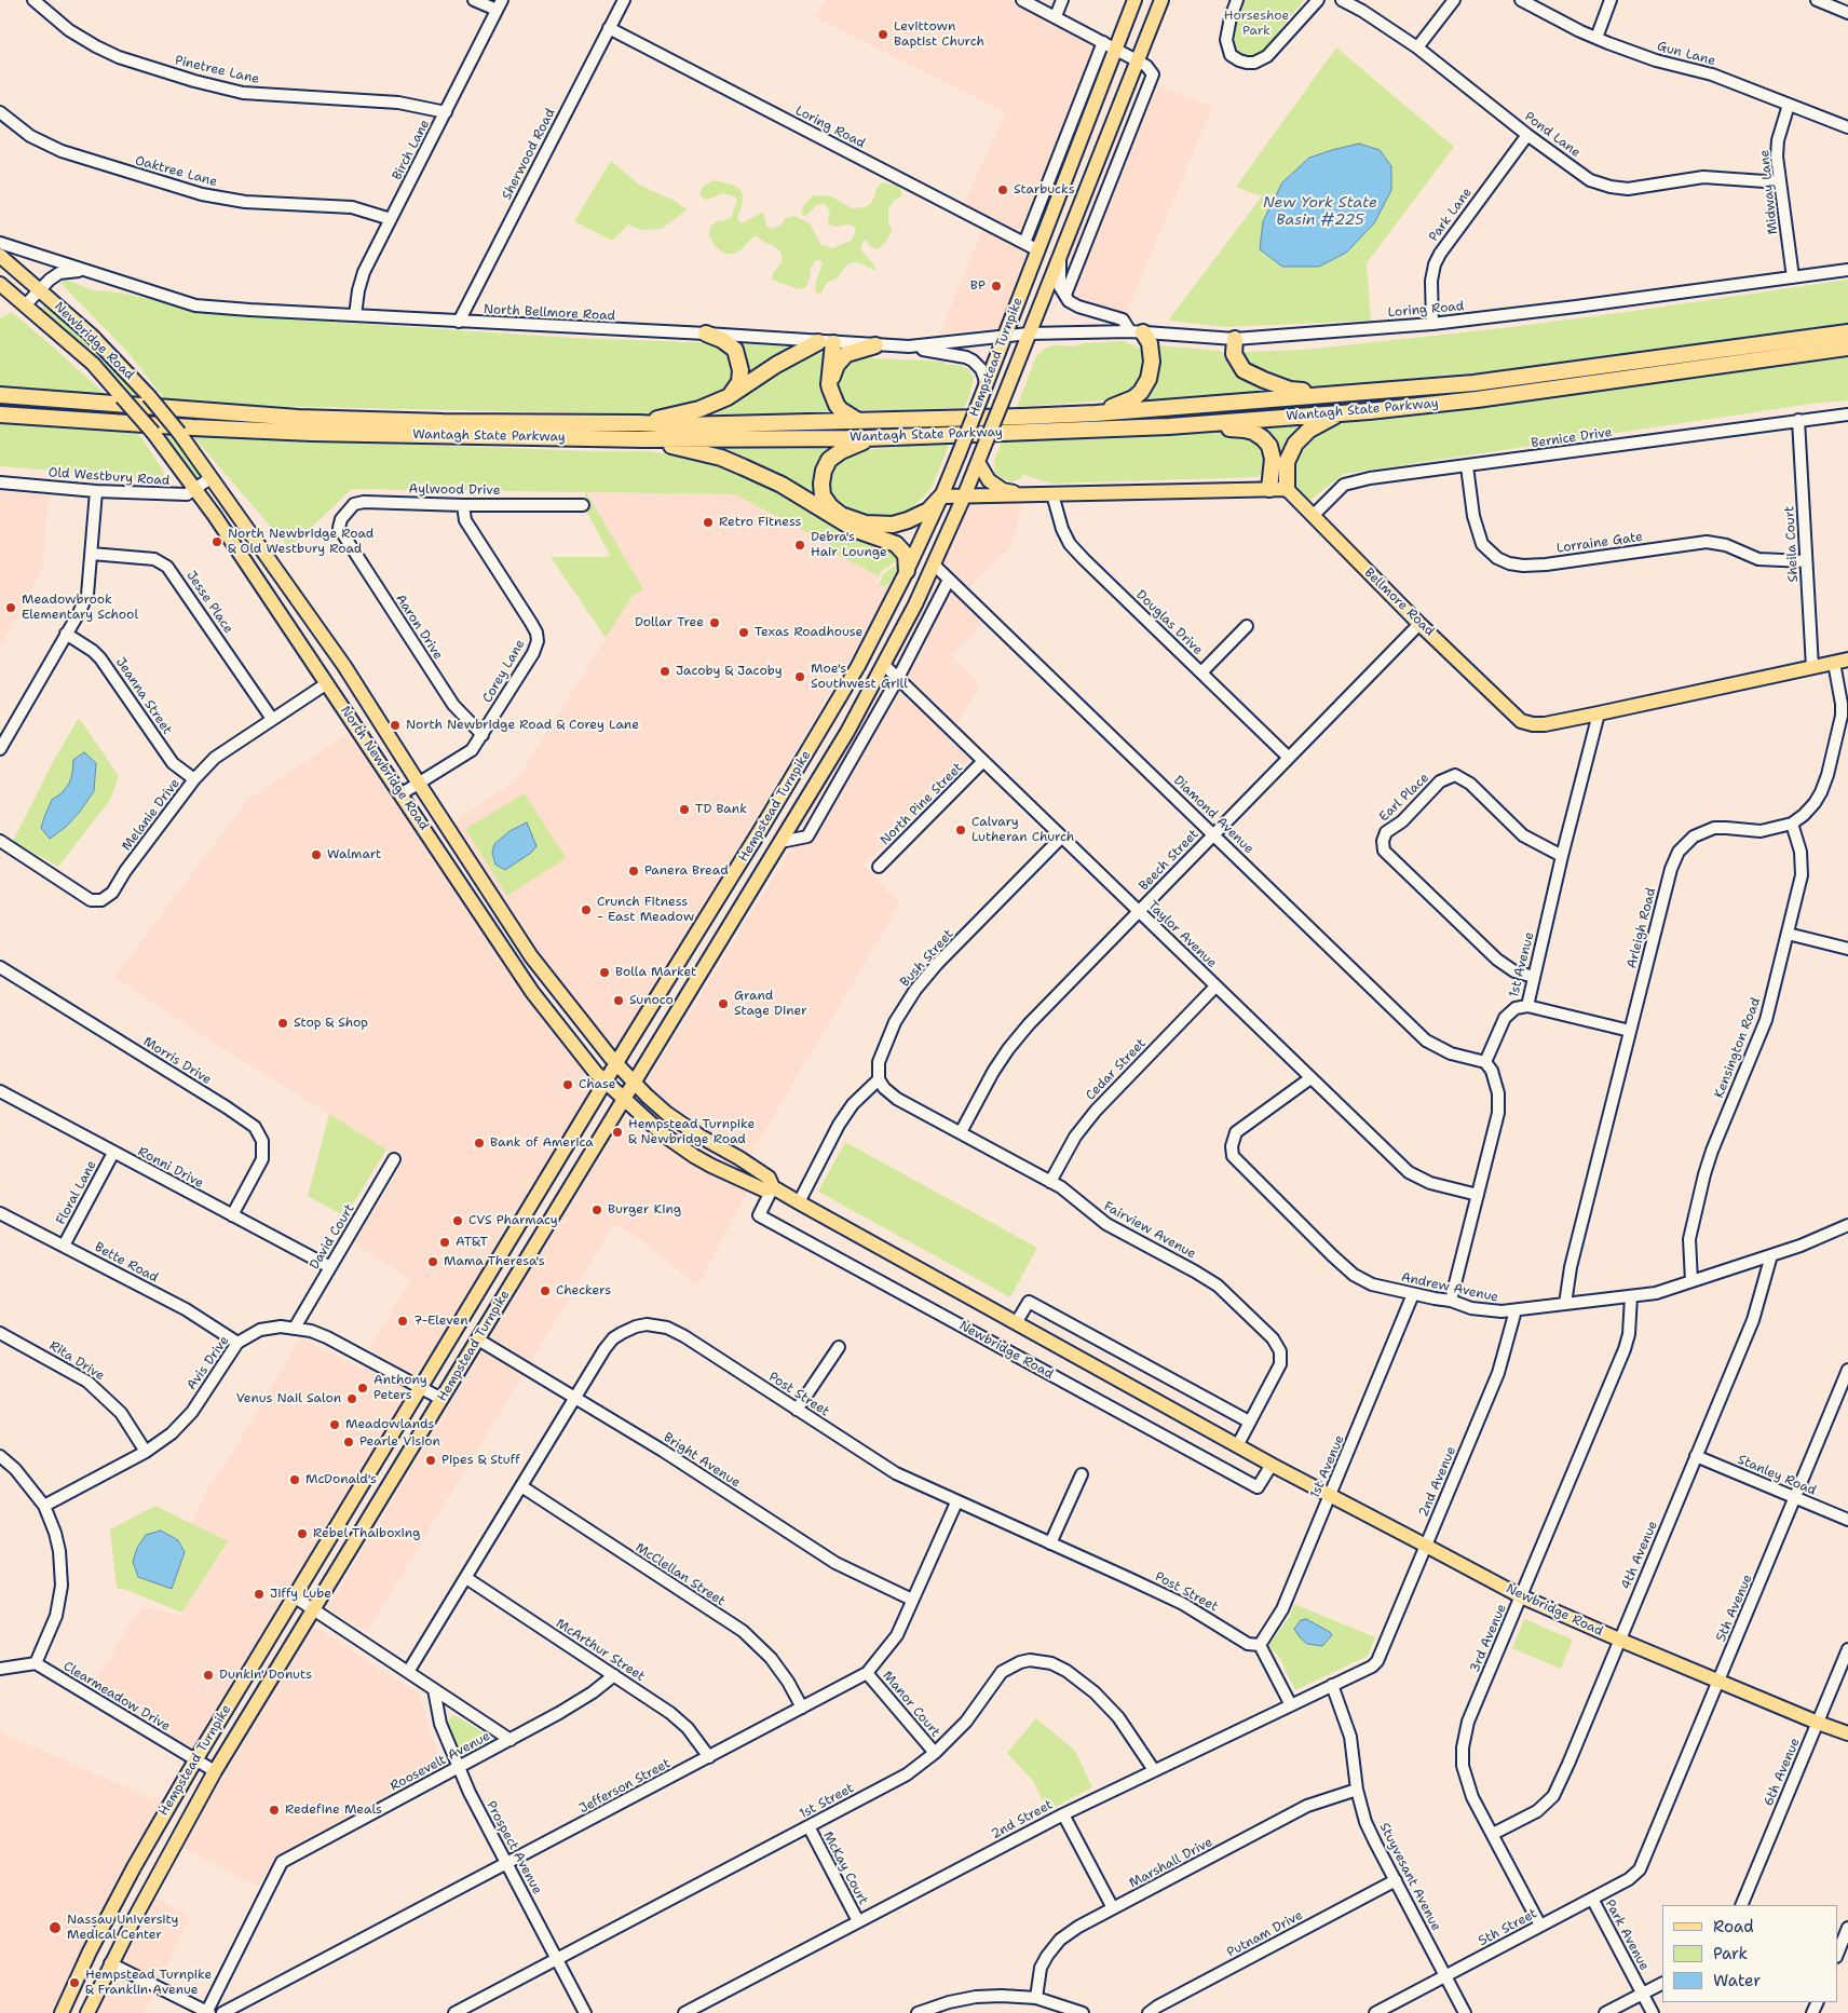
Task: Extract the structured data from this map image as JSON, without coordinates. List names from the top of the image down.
{
  "streets": {
    "highway": ["Wantagh State Parkway"],
    "main road": [
      "Newbridge Road",
      "Hempstead Turnpike",
      "Bellmore Road",
      "North Newbridge Road"
    ],
    "street": [
      "Gun Lane",
      "Pinetree Lane",
      "Loring Road",
      "Pond Lane",
      "Birch Lane",
      "Sherwood Road",
      "Oaktree Lane",
      "Midway Lane",
      "Park Lane",
      "North Bellmore Road",
      "Bernice Drive",
      "Old Westbury Road",
      "Aylwood Drive",
      "Lorraine Gate",
      "Sheila Court",
      "Jesse Place",
      "Douglas Drive",
      "Aaron Drive",
      "Corey Lane",
      "Jeanna Street",
      "Earl Place",
      "North Pine Street",
      "Melanie Drive",
      "Diamond Avenue",
      "Beech Street",
      "Arleigh Road",
      "Taylor Avenue",
      "Bush Street",
      "1st Avenue",
      "Kensington Road",
      "Morris Drive",
      "Cedar Street",
      "Ronni Drive",
      "Floral Lane",
      "Fairview Avenue",
      "David Court",
      "Bette Road",
      "Andrew Avenue",
      "Rita Drive",
      "Avis Drive",
      "Post Street",
      "Bright Avenue",
      "Stanley Road",
      "2nd Avenue",
      "4th Avenue",
      "McClellan Street",
      "5th Avenue",
      "3rd Avenue",
      "McArthur Street",
      "Clearmeadow Drive",
      "Manor Court",
      "Roosevelt Avenue",
      "6th Avenue",
      "Jefferson Street",
      "1st Street",
      "2nd Street",
      "Prospect Avenue",
      "Marshall Drive",
      "McKay Court",
      "Stuyvesant Avenue",
      "5th Street",
      "Putnam Drive",
      "Park Avenue"
    ]
  },
  "crossings": [
    ["Gun Lane", "Midway Lane"],
    ["Pinetree Lane", "Birch Lane"],
    ["Loring Road", "Sherwood Road"],
    ["Loring Road", "Midway Lane"],
    ["Loring Road", "Park Lane"],
    ["Loring Road", "North Bellmore Road"],
    ["Loring Road", "Hempstead Turnpike"],
    ["Pond Lane", "Midway Lane"],
    ["Pond Lane", "Park Lane"],
    ["Birch Lane", "Oaktree Lane"],
    ["Birch Lane", "North Bellmore Road"],
    ["Sherwood Road", "North Bellmore Road"],
    ["North Bellmore Road", "Newbridge Road"],
    ["North Bellmore Road", "Hempstead Turnpike"],
    ["Newbridge Road", "Hempstead Turnpike"],
    ["Newbridge Road", "North Newbridge Road"],
    ["Newbridge Road", "1st Avenue"],
    ["Newbridge Road", "Fairview Avenue"],
    ["Newbridge Road", "2nd Avenue"],
    ["Newbridge Road", "4th Avenue"],
    ["Newbridge Road", "5th Avenue"],
    ["Newbridge Road", "3rd Avenue"],
    ["Newbridge Road", "6th Avenue"],
    ["Hempstead Turnpike", "North Newbridge Road"],
    ["Hempstead Turnpike", "Diamond Avenue"],
    ["Hempstead Turnpike", "Taylor Avenue"],
    ["Hempstead Turnpike", "Avis Drive"],
    ["Hempstead Turnpike", "Bright Avenue"],
    ["Hempstead Turnpike", "Clearmeadow Drive"],
    ["Bernice Drive", "Lorraine Gate"],
    ["Bernice Drive", "Sheila Court"],
    ["Bernice Drive", "Bellmore Road"],
    ["Old Westbury Road", "North Newbridge Road"],
    ["Aylwood Drive", "Aaron Drive"],
    ["Aylwood Drive", "Corey Lane"],
    ["Lorraine Gate", "Sheila Court"],
    ["Sheila Court", "Bellmore Road"],
    ["Jesse Place", "Melanie Drive"],
    ["Bellmore Road", "Beech Street"],
    ["Bellmore Road", "Arleigh Road"],
    ["Bellmore Road", "1st Avenue"],
    ["Douglas Drive", "Beech Street"],
    ["Aaron Drive", "Corey Lane"],
    ["Corey Lane", "North Newbridge Road"],
    ["Jeanna Street", "Melanie Drive"],
    ["North Newbridge Road", "Melanie Drive"],
    ["Earl Place", "1st Avenue"],
    ["North Pine Street", "Taylor Avenue"],
    ["Diamond Avenue", "Beech Street"],
    ["Diamond Avenue", "1st Avenue"],
    ["Beech Street", "Taylor Avenue"],
    ["Beech Street", "Fairview Avenue"],
    ["Arleigh Road", "Kensington Road"],
    ["Arleigh Road", "Andrew Avenue"],
    ["Taylor Avenue", "Bush Street"],
    ["Taylor Avenue", "Cedar Street"],
    ["Taylor Avenue", "Andrew Avenue"],
    ["Bush Street", "Fairview Avenue"],
    ["1st Avenue", "Andrew Avenue"],
    ["1st Avenue", "Post Street"],
    ["Kensington Road", "Andrew Avenue"],
    ["Morris Drive", "Ronni Drive"],
    ["Cedar Street", "Fairview Avenue"],
    ["Ronni Drive", "Floral Lane"],
    ["Ronni Drive", "David Court"],
    ["Floral Lane", "Bette Road"],
    ["David Court", "Avis Drive"],
    ["Bette Road", "Avis Drive"],
    ["Andrew Avenue", "2nd Avenue"],
    ["Andrew Avenue", "4th Avenue"],
    ["Andrew Avenue", "3rd Avenue"],
    ["Rita Drive", "Avis Drive"],
    ["Post Street", "Bright Avenue"],
    ["Post Street", "McClellan Street"],
    ["Post Street", "McArthur Street"],
    ["Post Street", "Jefferson Street"],
    ["Bright Avenue", "Jefferson Street"],
    ["Stanley Road", "4th Avenue"],
    ["Stanley Road", "5th Avenue"],
    ["2nd Avenue", "2nd Street"],
    ["4th Avenue", "3rd Avenue"],
    ["McClellan Street", "Jefferson Street"],
    ["5th Avenue", "5th Street"],
    ["3rd Avenue", "5th Street"],
    ["McArthur Street", "Roosevelt Avenue"],
    ["McArthur Street", "Jefferson Street"],
    ["Manor Court", "Jefferson Street"],
    ["Manor Court", "1st Street"],
    ["Roosevelt Avenue", "Prospect Avenue"],
    ["Jefferson Street", "Prospect Avenue"],
    ["1st Street", "2nd Street"],
    ["1st Street", "Prospect Avenue"],
    ["1st Street", "McKay Court"],
    ["2nd Street", "McKay Court"],
    ["2nd Street", "Stuyvesant Avenue"],
    ["Marshall Drive", "Stuyvesant Avenue"],
    ["Stuyvesant Avenue", "5th Street"],
    ["Stuyvesant Avenue", "Putnam Drive"],
    ["5th Street", "Park Avenue"]
  ],
  "water": ["New York State Basin #225"],
  "parks": ["Horseshoe Park"],
  "places": [
    "Levittown Baptist Church",
    "Starbucks",
    "BP",
    "Retro Fitness",
    "North Newbridge Road & Old Westbury Road",
    "Debra's Hair Lounge",
    "Meadowbrook Elementary School",
    "Dollar Tree",
    "Texas Roadhouse",
    "Jacoby & Jacoby",
    "Moe's Southwest Grill",
    "North Newbridge Road & Corey Lane",
    "TD Bank",
    "Calvary Lutheran Church",
    "Walmart",
    "Panera Bread",
    "Crunch Fitness - East Meadow",
    "Bolla Market",
    "Sunoco",
    "Grand Stage Diner",
    "Stop & Shop",
    "Chase",
    "Hempstead Turnpike & Newbridge Road",
    "Bank of America",
    "Burger King",
    "CVS Pharmacy",
    "AT&T",
    "Mama Theresa's",
    "Checkers",
    "7-Eleven",
    "Anthony Peters",
    "Venus Nail Salon",
    "Meadowlands",
    "Pearle Vision",
    "Pipes & Stuff",
    "McDonald's",
    "Rebel Thaiboxing",
    "Jiffy Lube",
    "Dunkin' Donuts",
    "Redefine Meals",
    "Nassau University Medical Center",
    "Hempstead Turnpike & Franklin Avenue"
  ],
  "legend": ["Road", "Park", "Water"]
}
